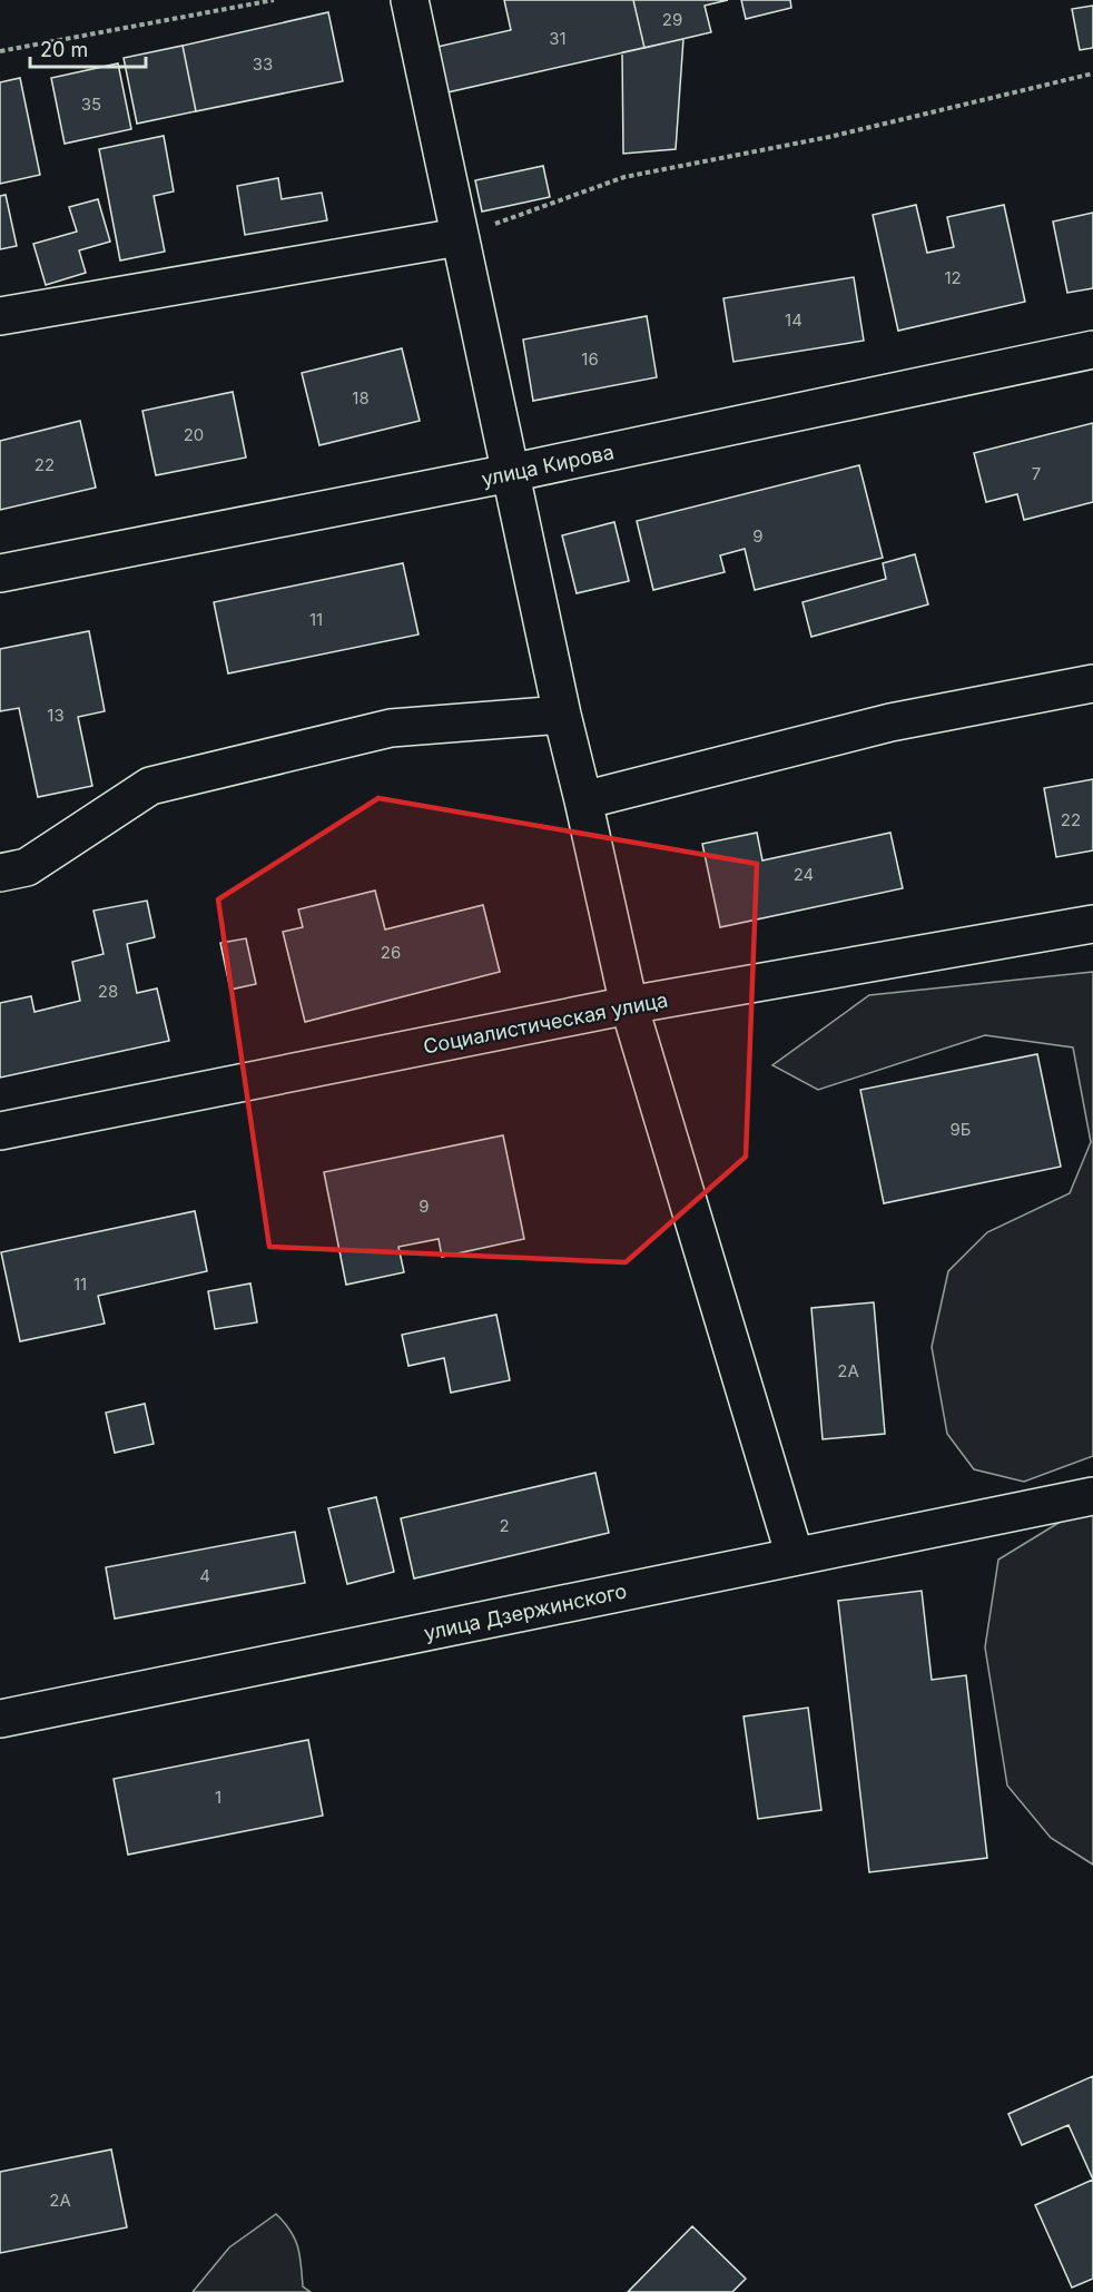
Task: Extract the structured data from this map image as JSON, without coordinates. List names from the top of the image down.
{
  "streets": {
    "street": ["улица Кирова", "Социалистическая улица", "улица Дзержинского"]
  },
  "house_numbers": [
    "29",
    "31",
    "33",
    "35",
    "12",
    "14",
    "16",
    "18",
    "20",
    "22",
    "7",
    "9",
    "11",
    "13",
    "22",
    "24",
    "26",
    "28",
    "9Б",
    "9",
    "11",
    "2А",
    "2",
    "4",
    "1",
    "2А"
  ],
  "scale_bar": "20 m"
}
